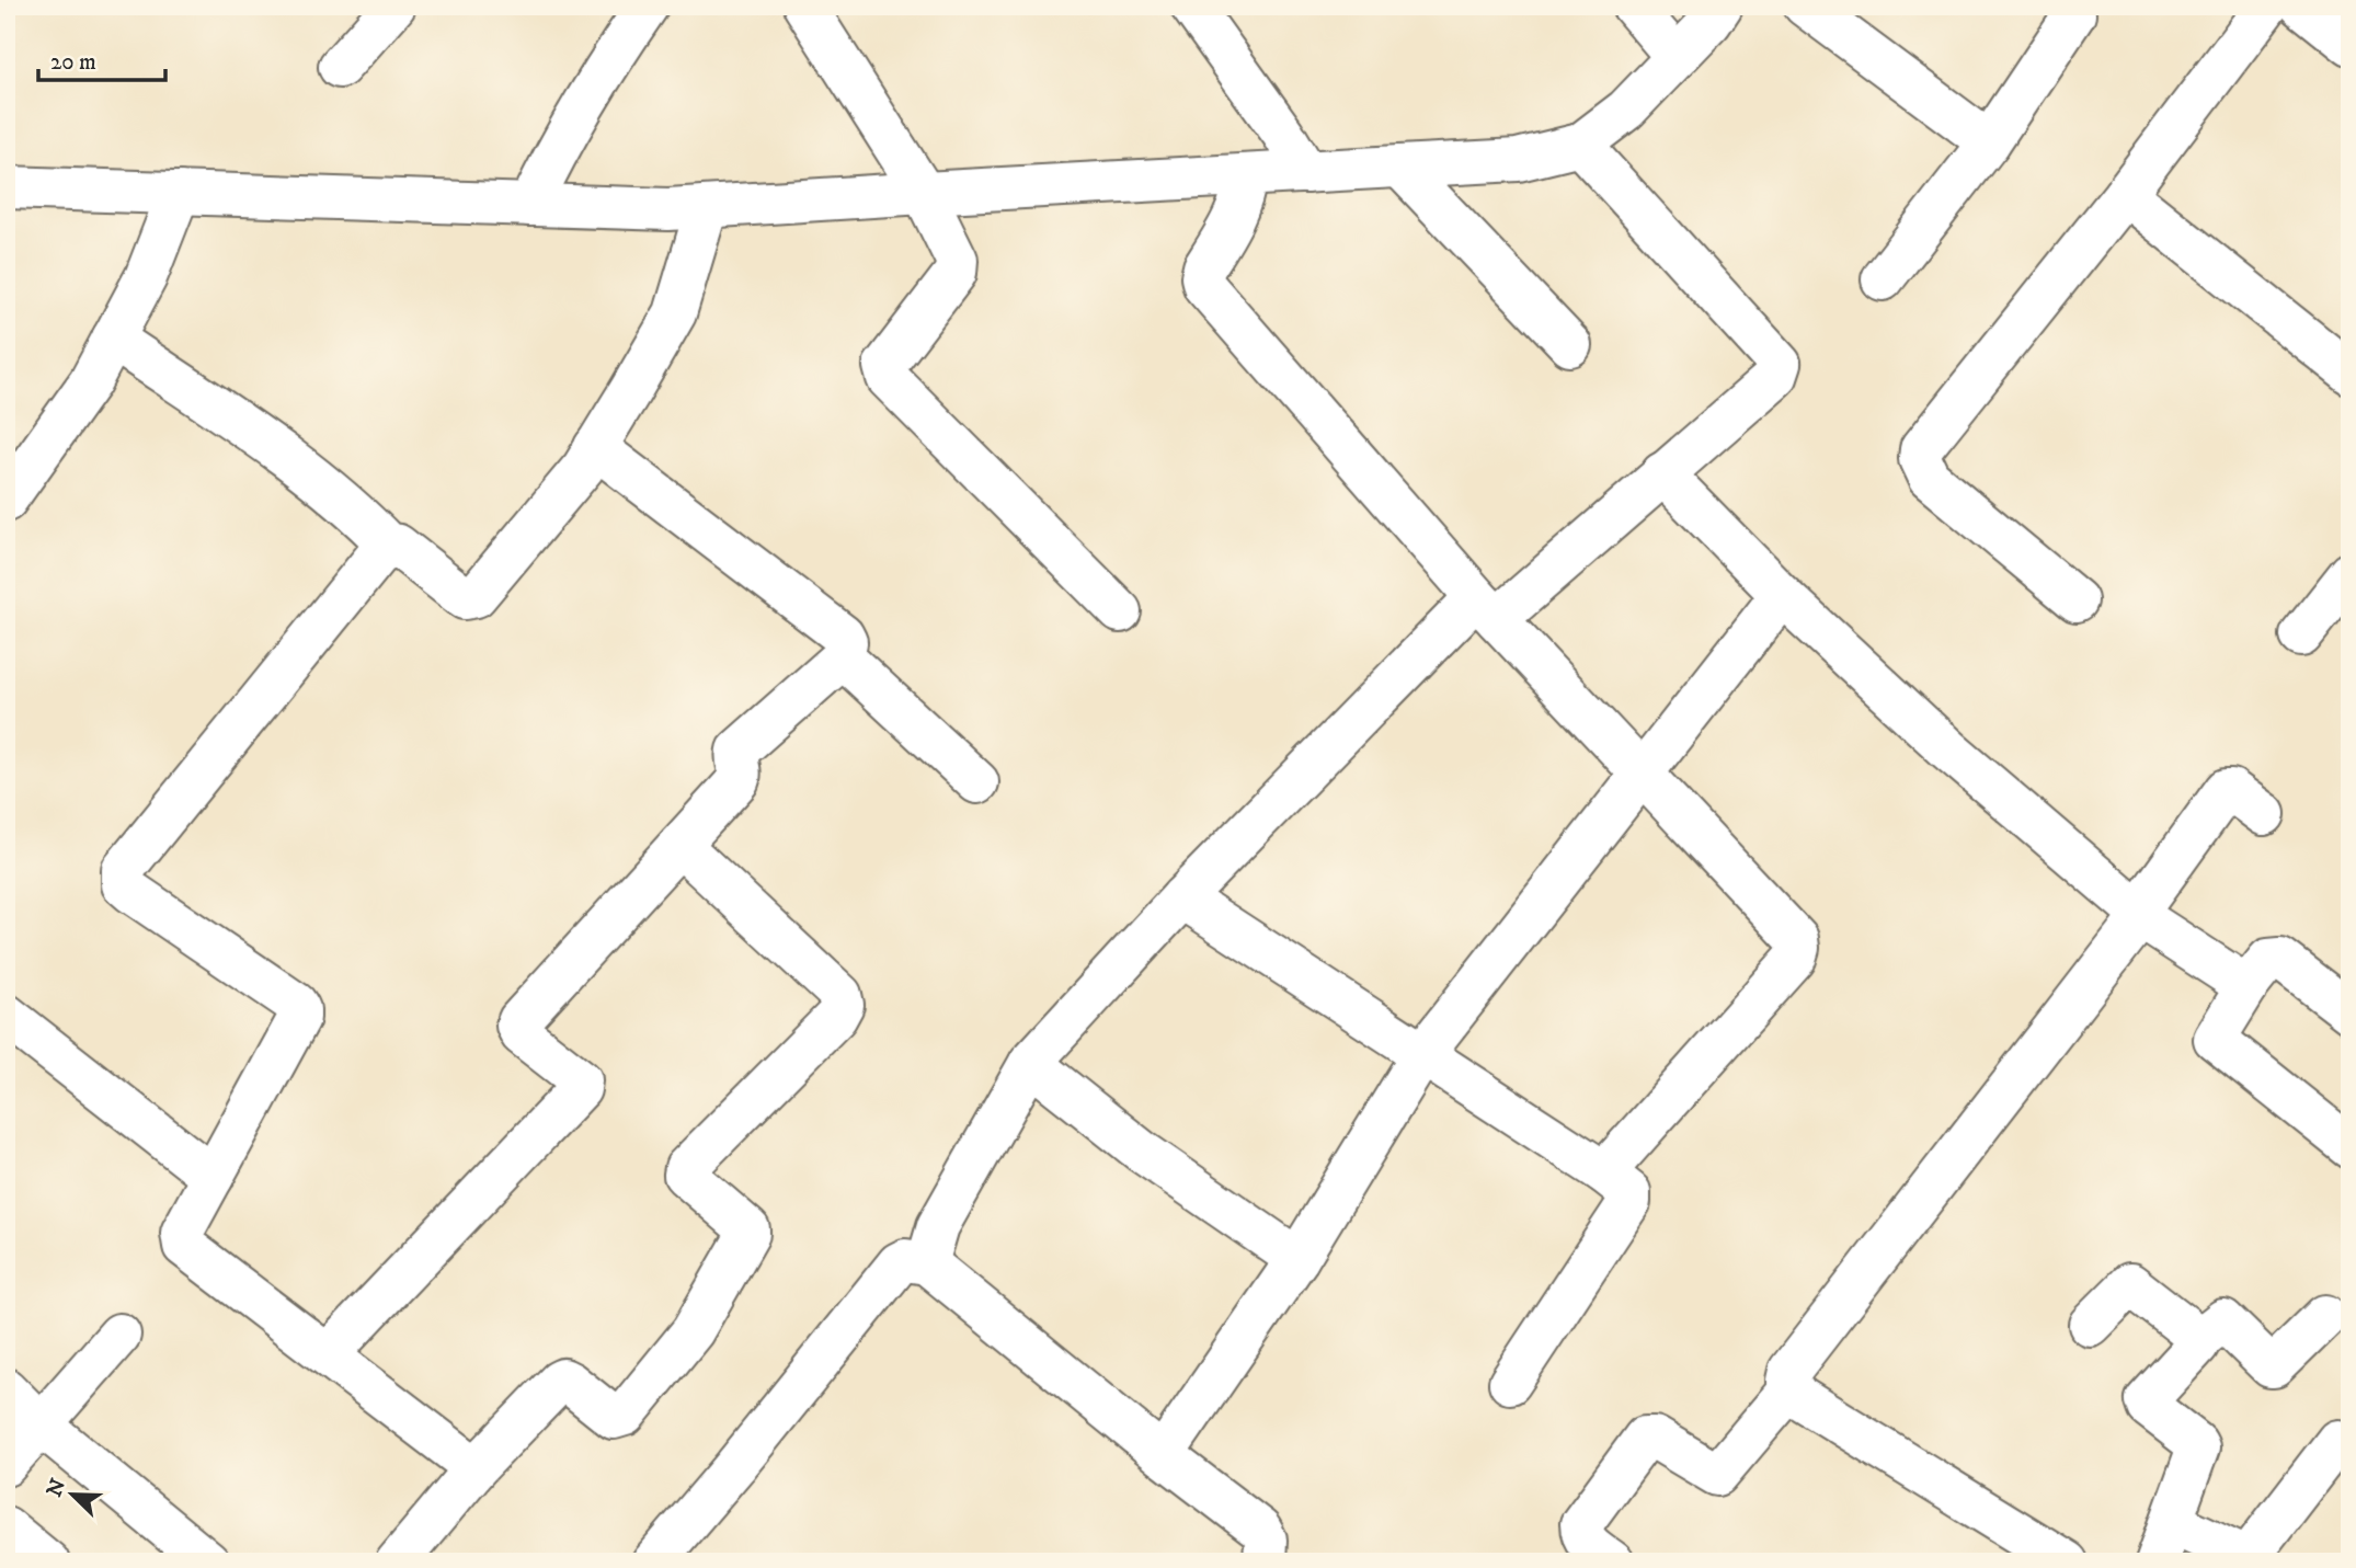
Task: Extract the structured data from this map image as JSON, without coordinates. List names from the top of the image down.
{
  "scale_bar": "20 m",
  "north": "top left"
}
